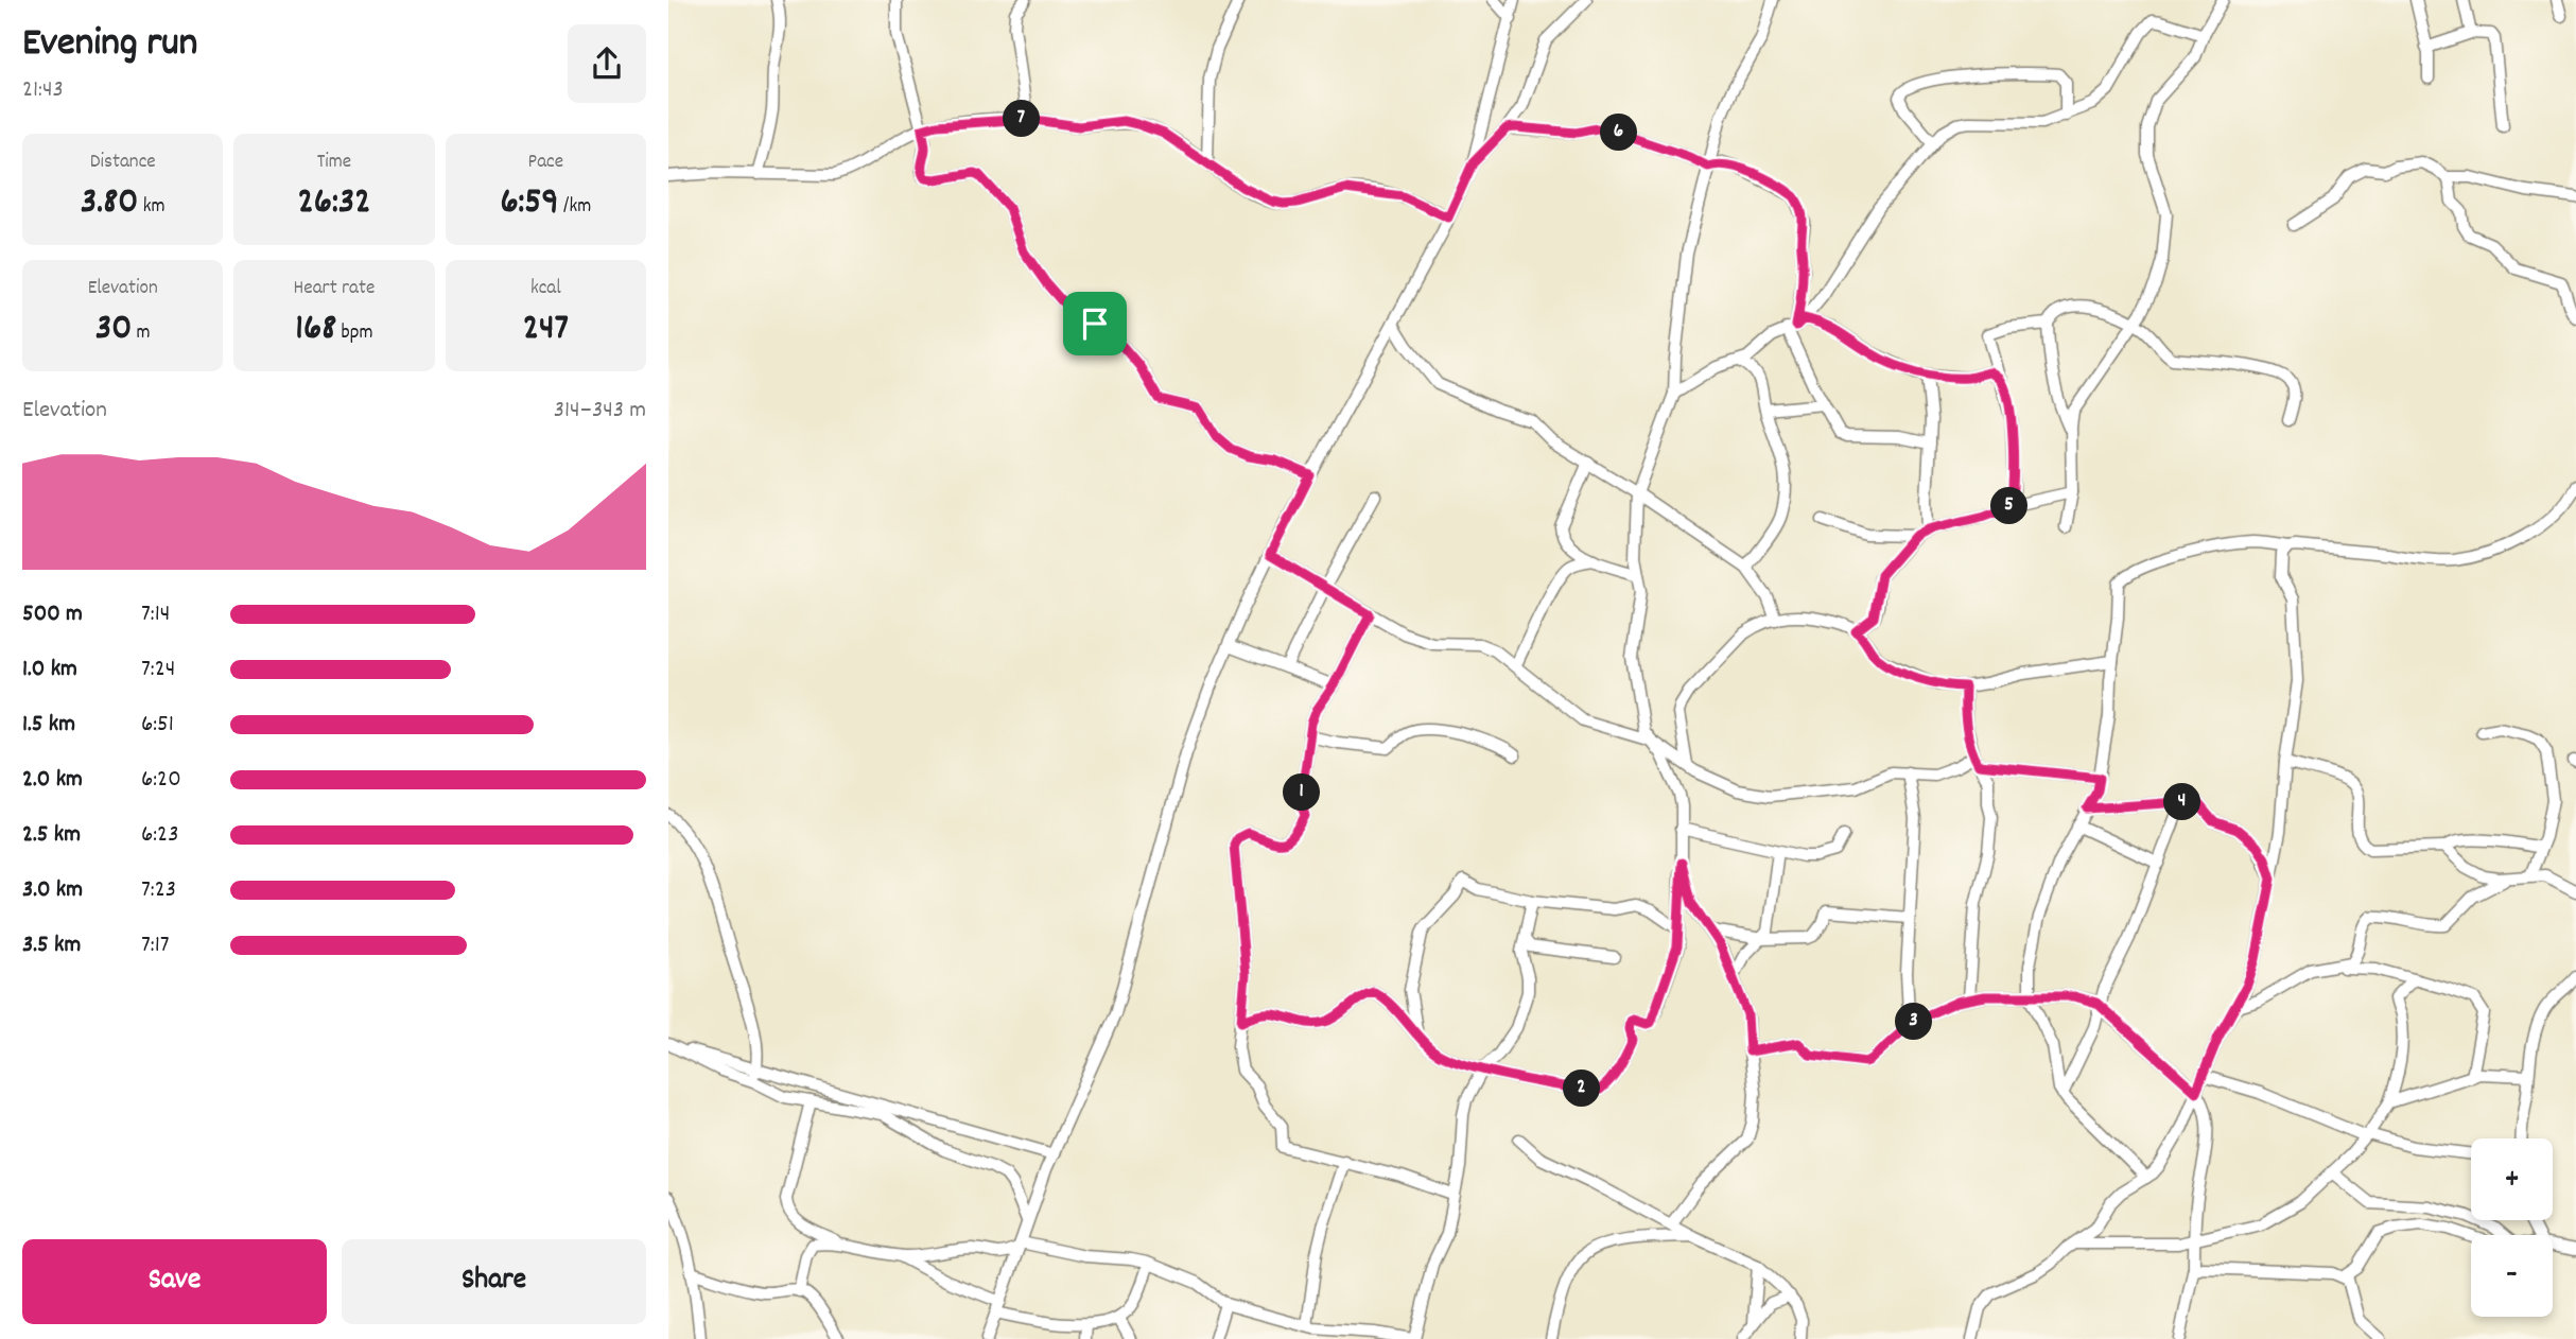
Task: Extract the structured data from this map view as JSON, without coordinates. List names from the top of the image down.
{
  "page": {
    "heading": ["Evening run", "21:43"],
    "pins": [
      "7",
      "6",
      "5",
      "1",
      "4",
      "3",
      "2"
    ],
    "stats": [
      ["Distance", "3.80 km"],
      ["Time", "26:32"],
      ["Pace", "6:59 /km"],
      ["Elevation", "30 m"],
      ["Heart rate", "168 bpm"],
      ["kcal", "247"]
    ],
    "chart": ["Elevation", "314–343 m"],
    "list": [
      {
        "name": "500 m",
        "note": "7:14"
      },
      {
        "name": "1.0 km",
        "note": "7:24"
      },
      {
        "name": "1.5 km",
        "note": "6:51"
      },
      {
        "name": "2.0 km",
        "note": "6:20"
      },
      {
        "name": "2.5 km",
        "note": "6:23"
      },
      {
        "name": "3.0 km",
        "note": "7:23"
      },
      {
        "name": "3.5 km",
        "note": "7:17"
      }
    ],
    "map_buttons": ["+", "−"],
    "buttons": ["Save", "Share"]
  }
}
